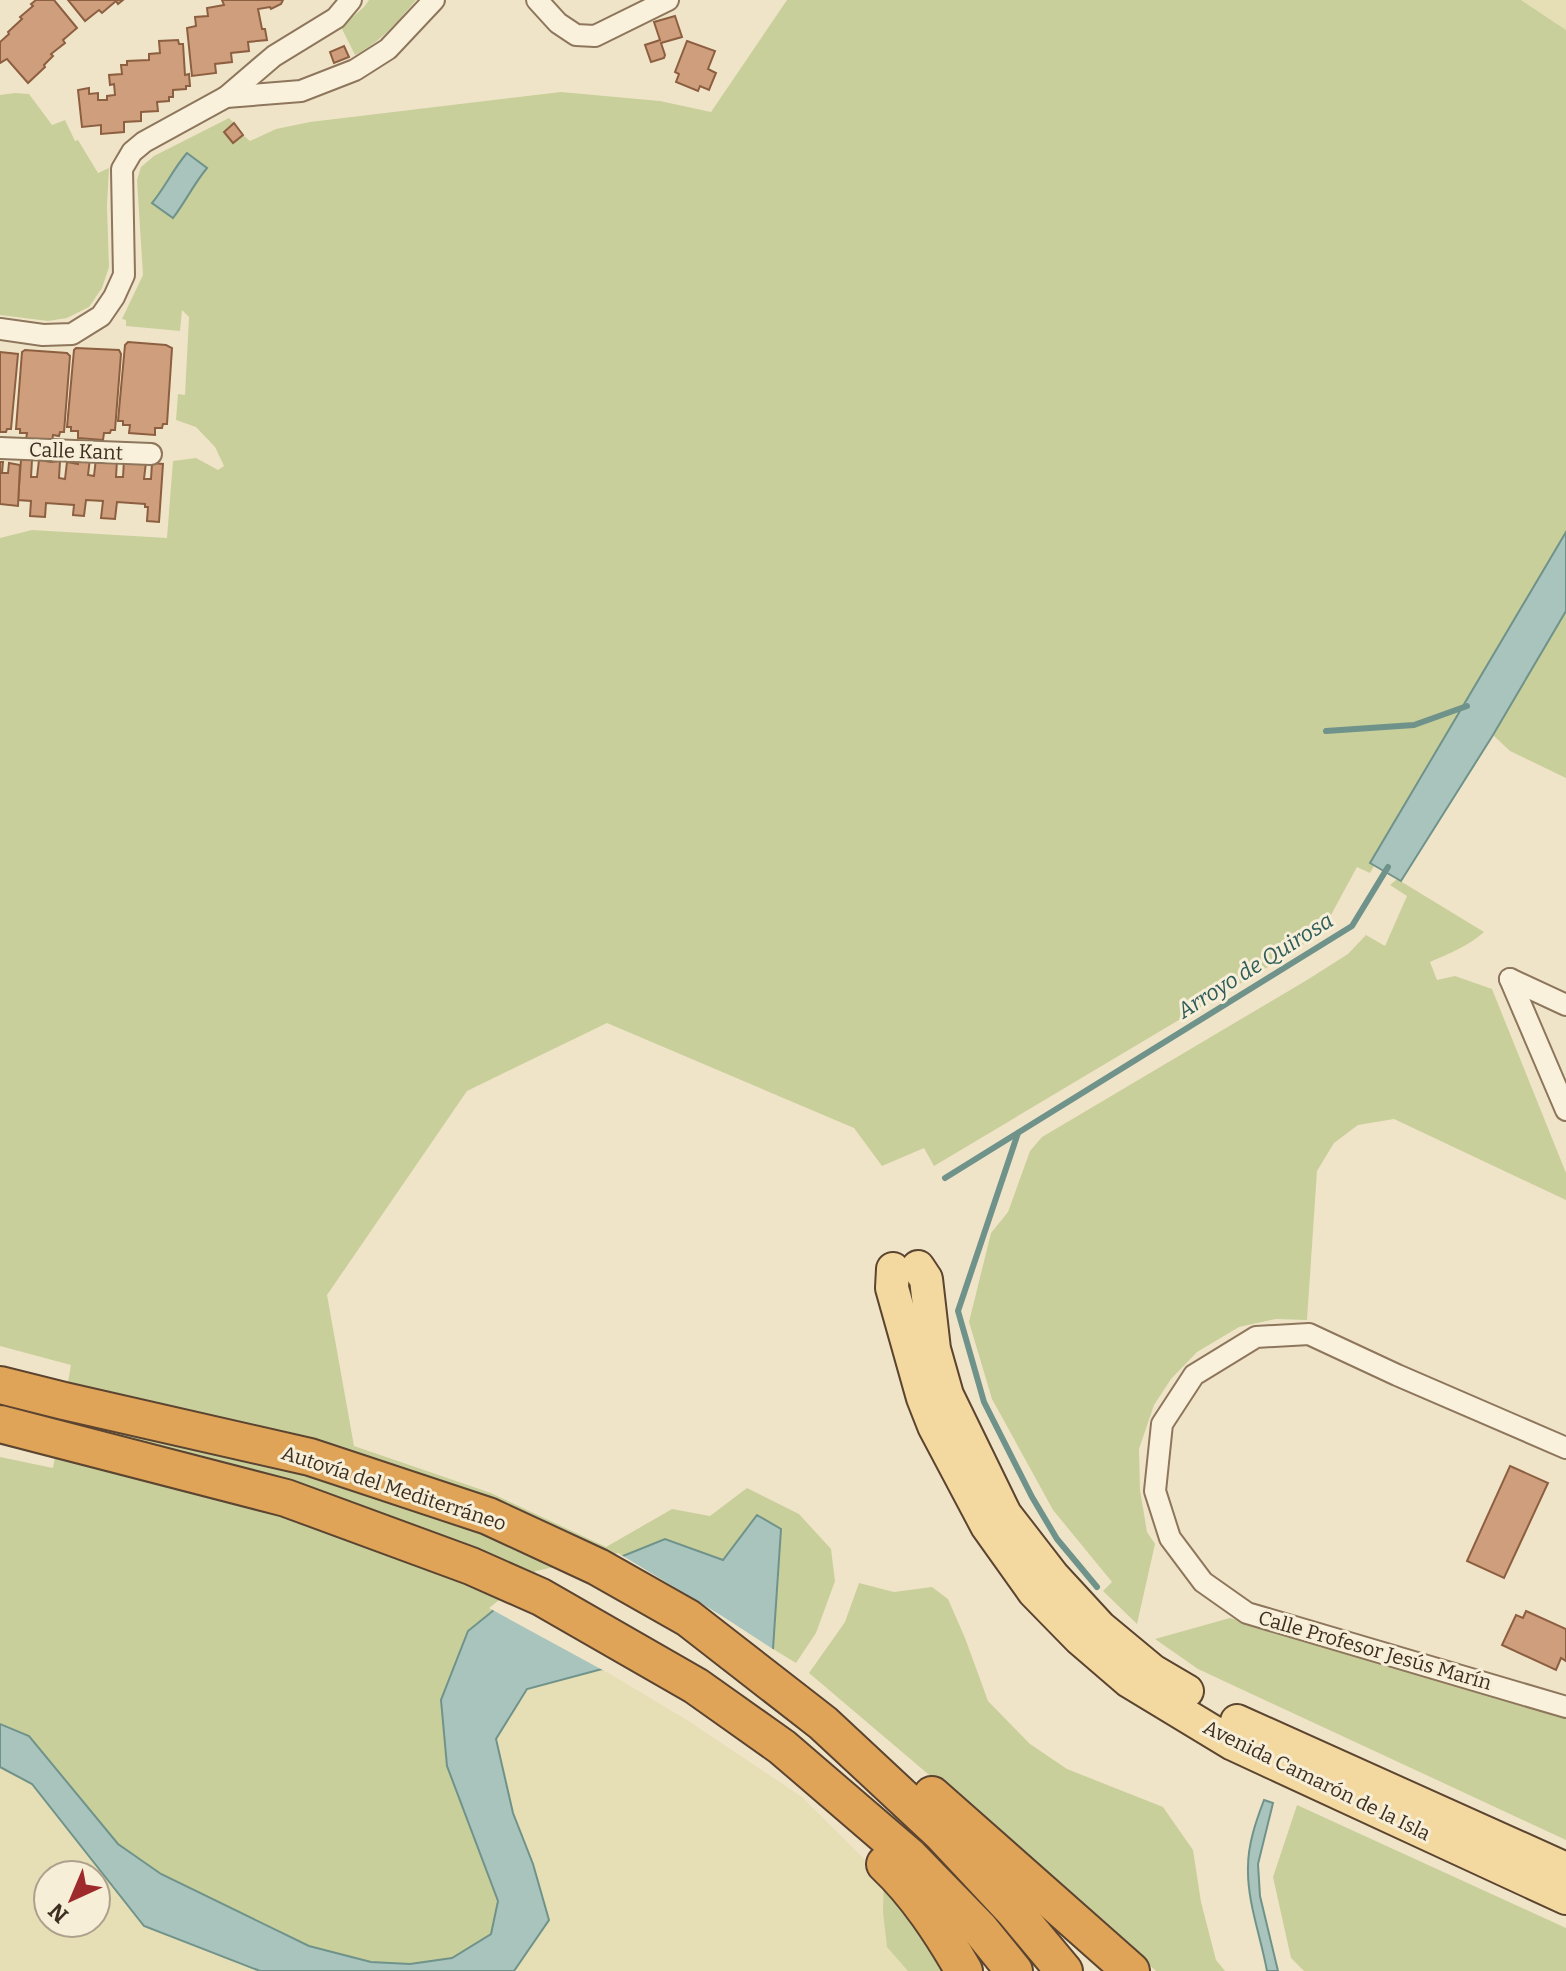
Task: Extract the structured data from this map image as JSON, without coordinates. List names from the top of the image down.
{
  "streets": {
    "highway": ["Autovía del Mediterráneo"],
    "main road": ["Avenida Camarón de la Isla"],
    "street": ["Calle Kant", "Calle Profesor Jesús Marín"]
  },
  "water": ["Arroyo de Quirosa"],
  "north": "bottom left"
}
